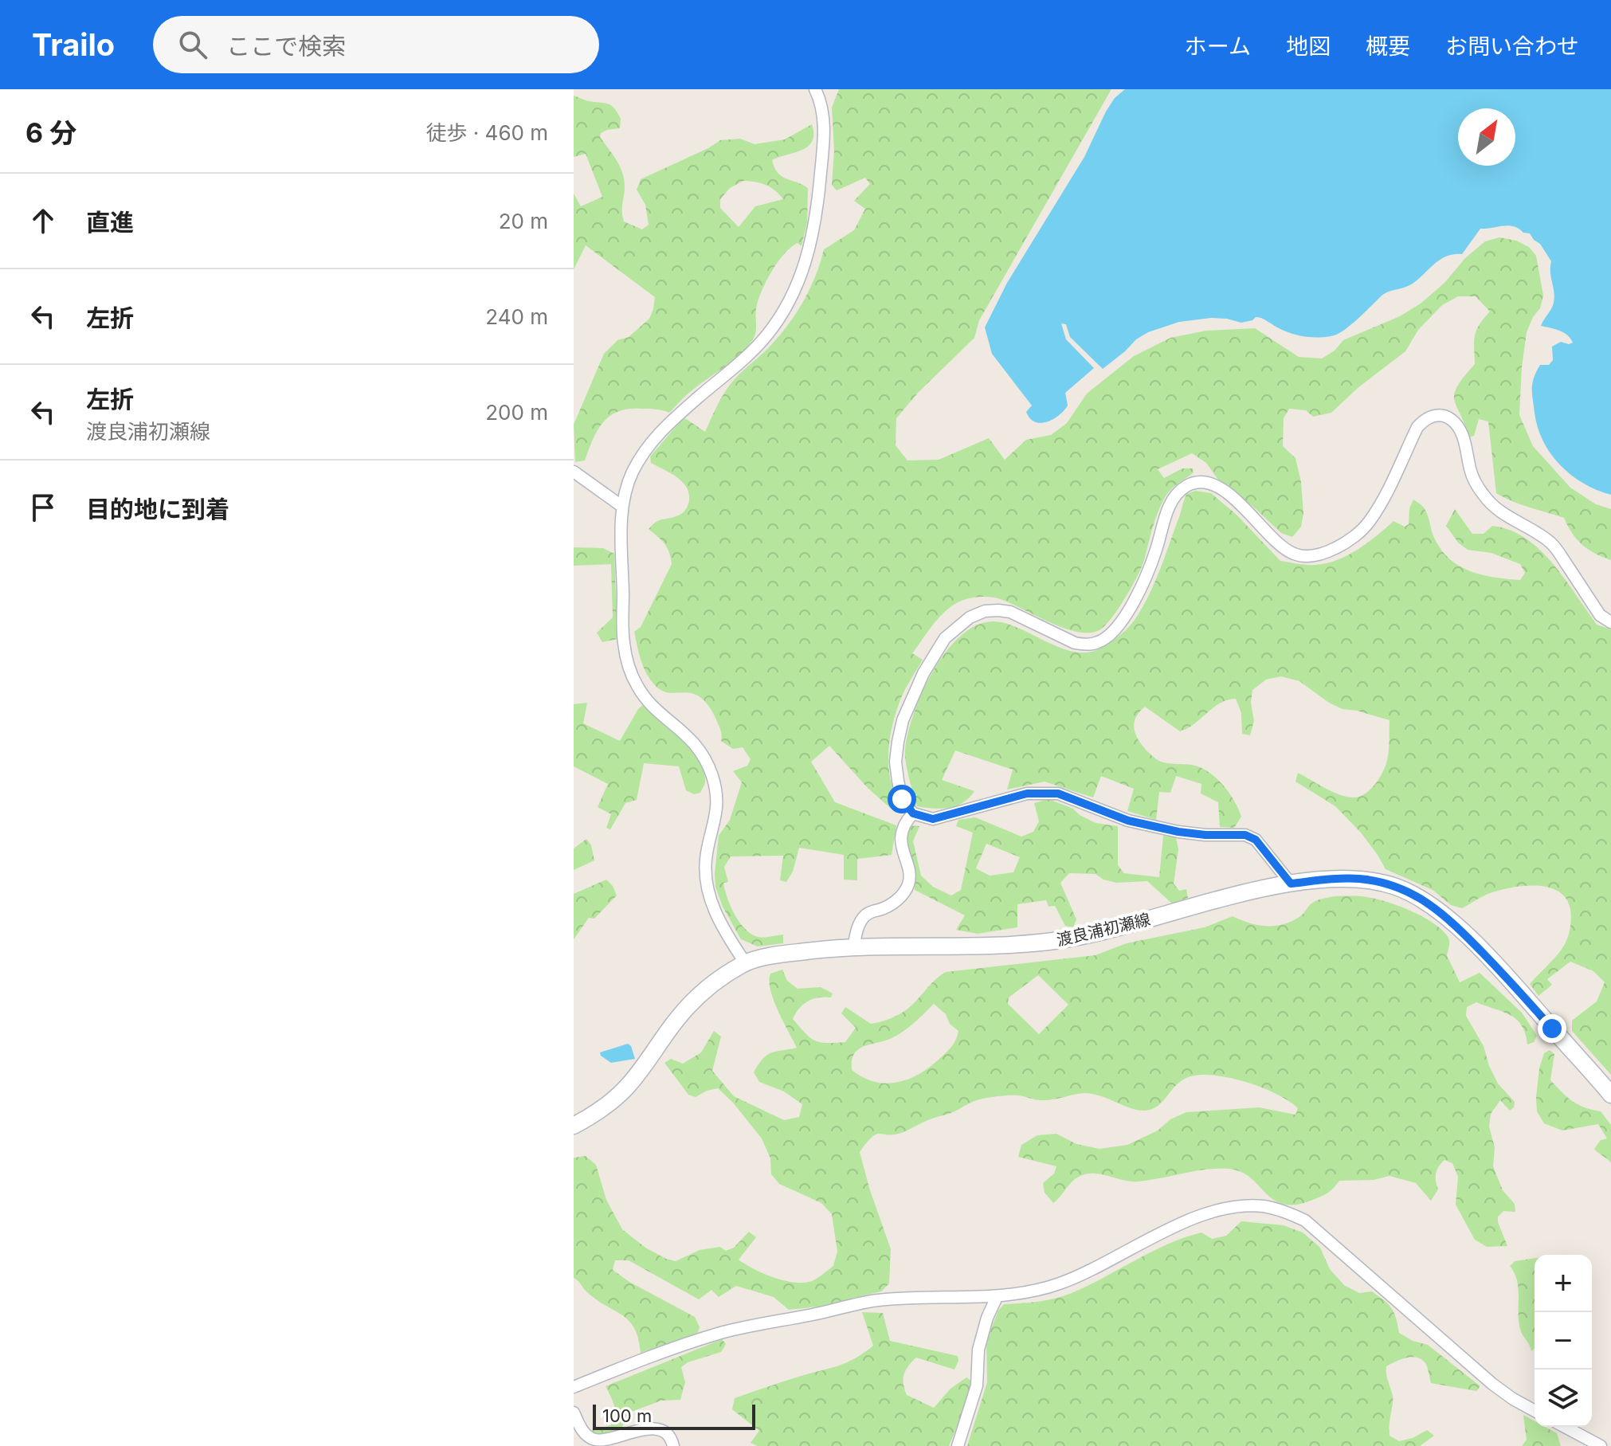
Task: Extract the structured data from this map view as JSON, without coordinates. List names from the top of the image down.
{
  "streets": {
    "main road": ["渡良浦初瀬線"]
  },
  "scale_bar": "100 m",
  "north": "top right",
  "page": {
    "header": "Trailo",
    "search": "ここで検索",
    "nav": [
      "ホーム",
      "地図",
      "概要",
      "お問い合わせ"
    ],
    "heading": ["6 分", "徒歩 · 460 m"],
    "list": [
      ["直進", "20 m"],
      ["左折", "240 m"],
      ["左折", "渡良浦初瀬線", "200 m"],
      "目的地に到着"
    ],
    "map_buttons": ["+", "−"],
    "scale": "100 m"
  }
}
